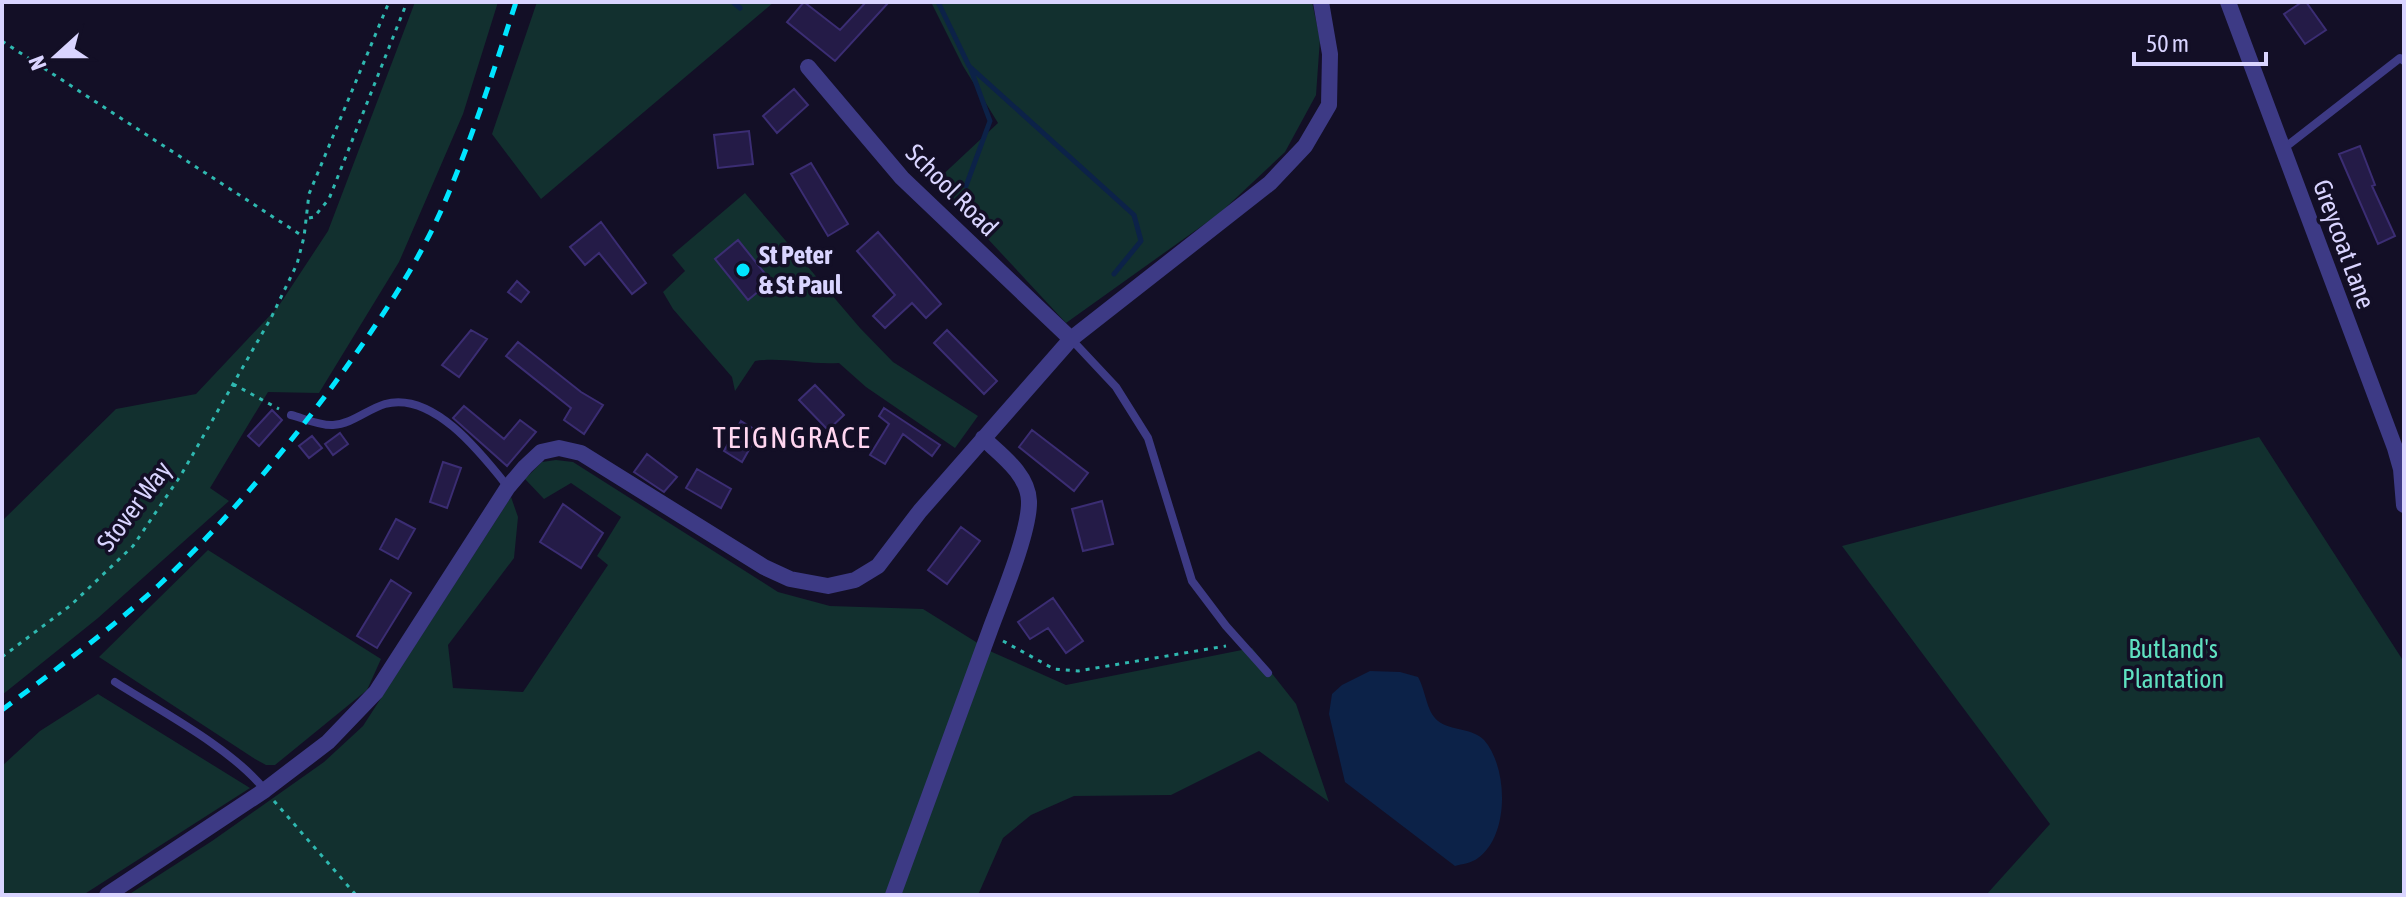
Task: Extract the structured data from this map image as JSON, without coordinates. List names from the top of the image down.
{
  "streets": {
    "street": ["School Road", "Greycoat Lane"],
    "path": ["Stover Way"]
  },
  "districts": ["TEIGNGRACE"],
  "parks": ["Butland's Plantation"],
  "places": ["St Peter & St Paul"],
  "scale_bar": "50 m",
  "north": "left"
}
